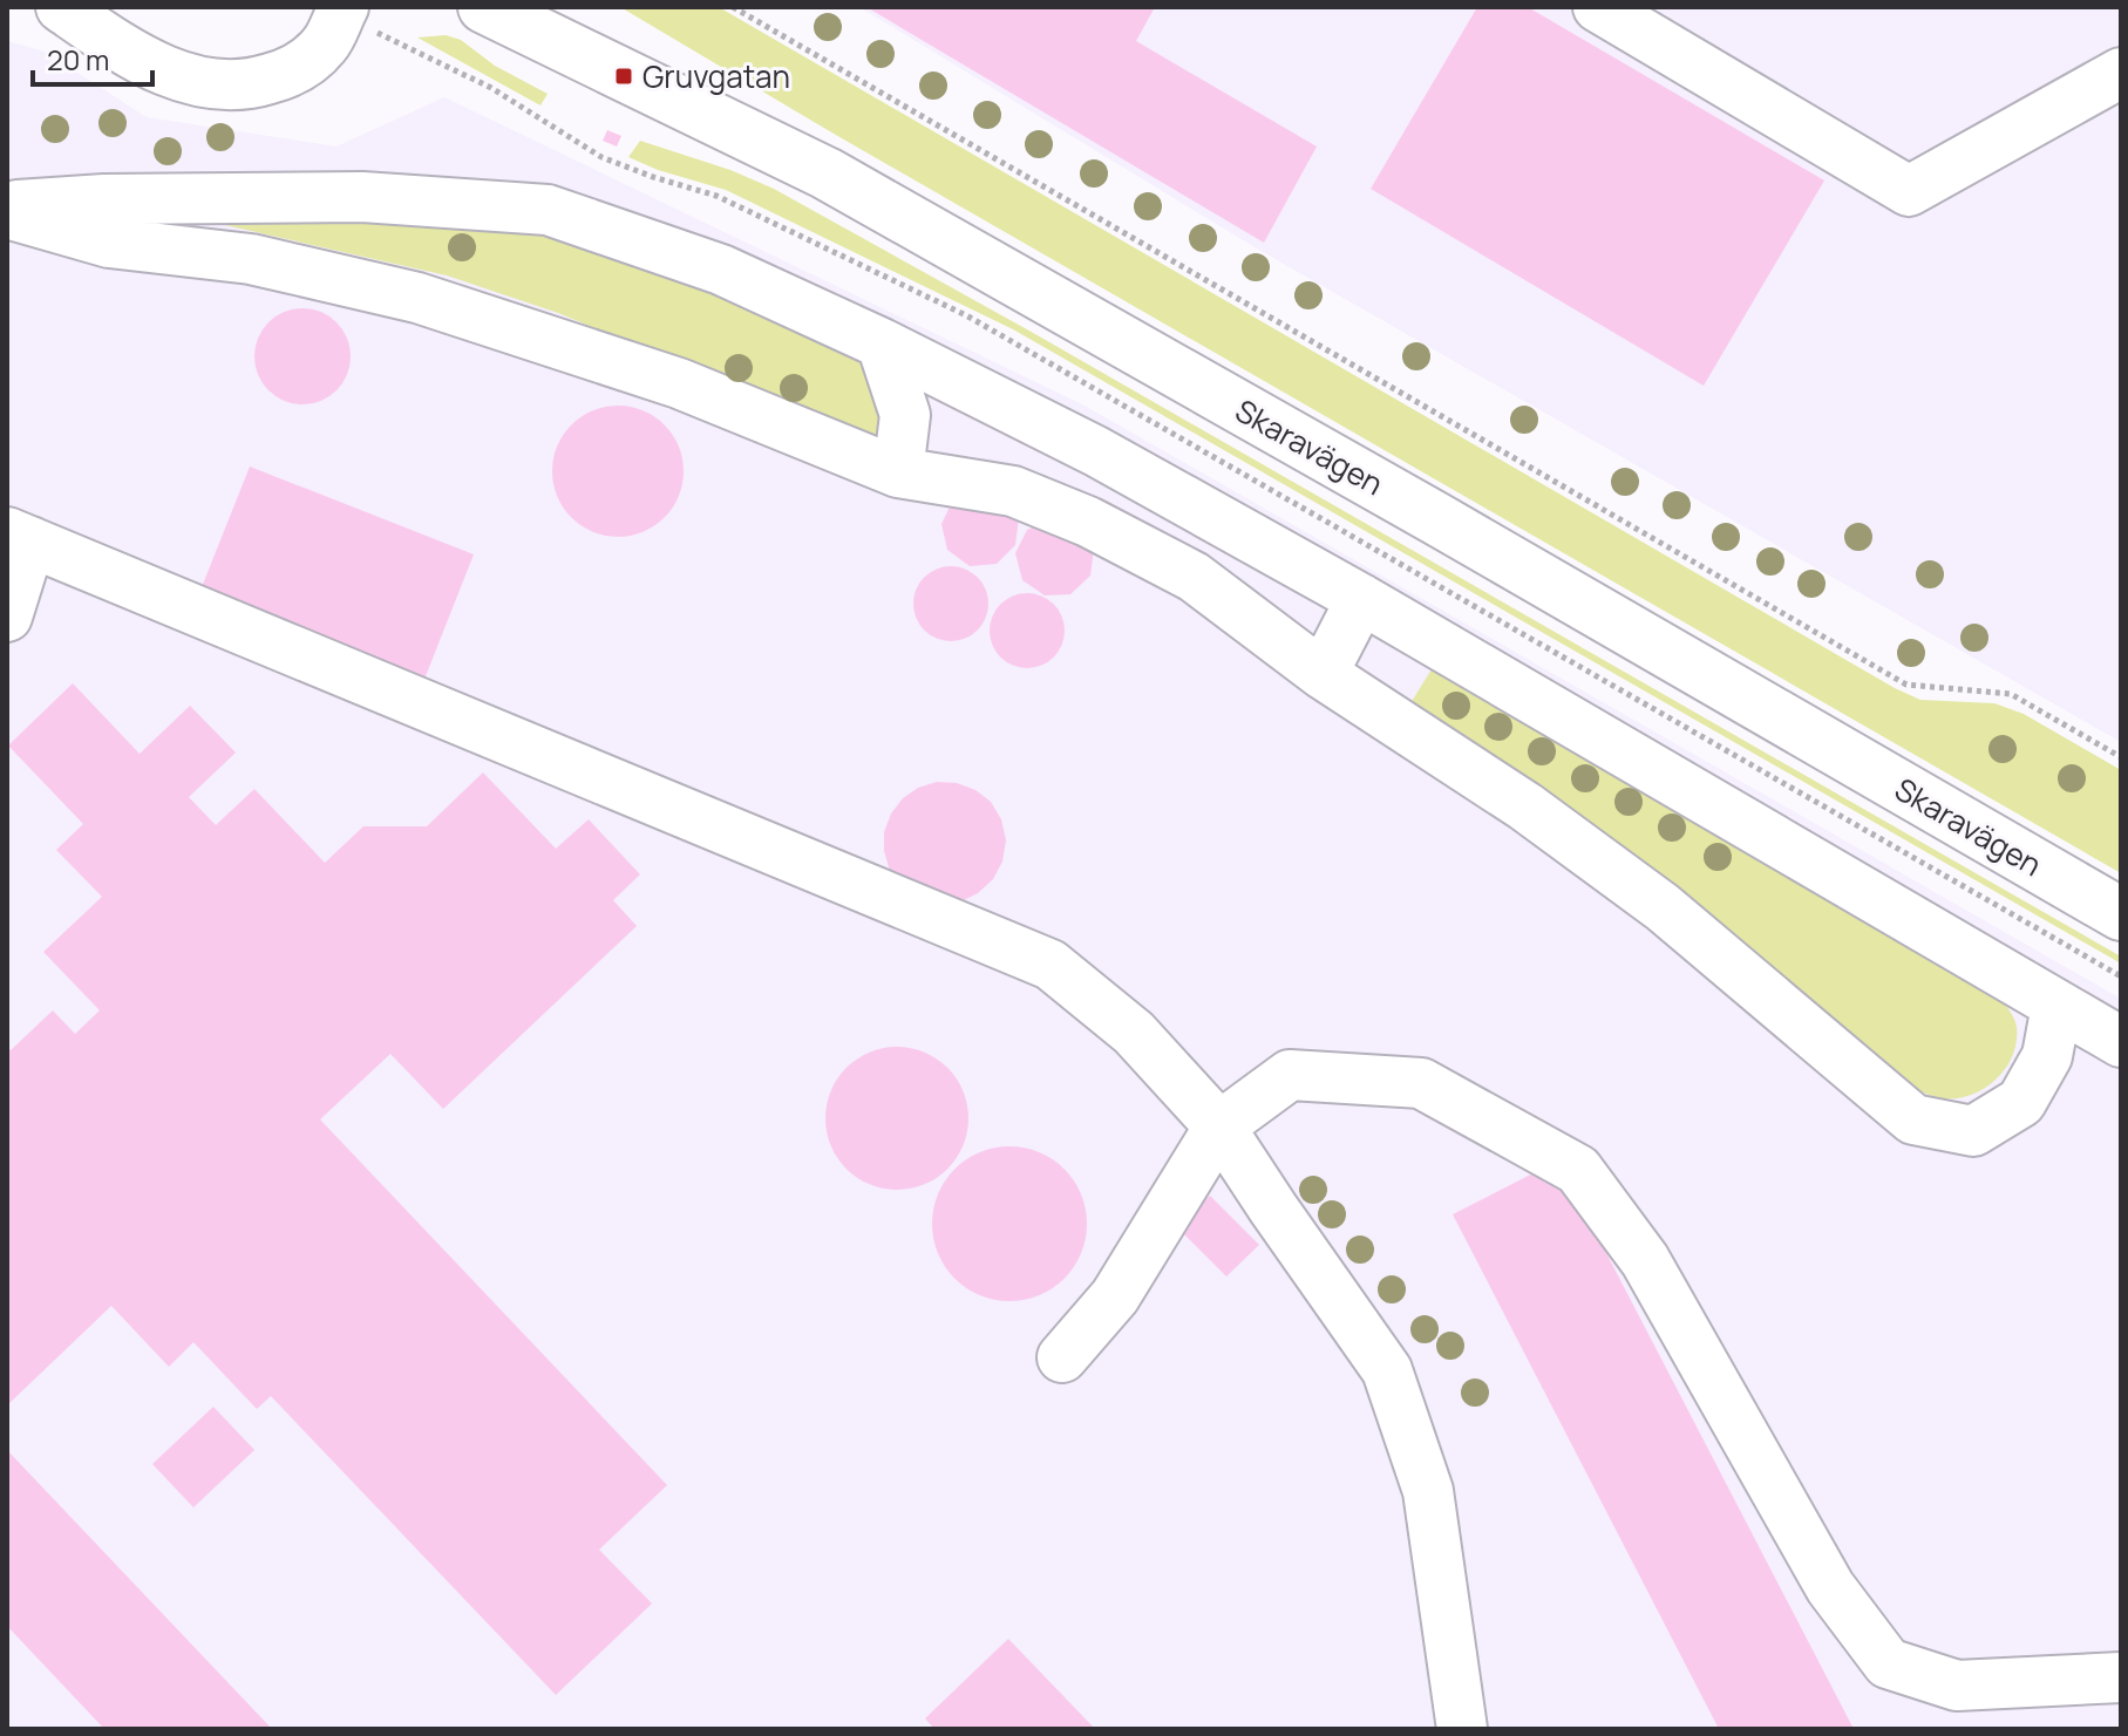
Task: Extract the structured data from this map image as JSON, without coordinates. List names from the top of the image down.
{
  "streets": {
    "main road": ["Skaravägen"]
  },
  "places": {
    "transit": ["Gruvgatan"]
  },
  "scale_bar": "20 m"
}
